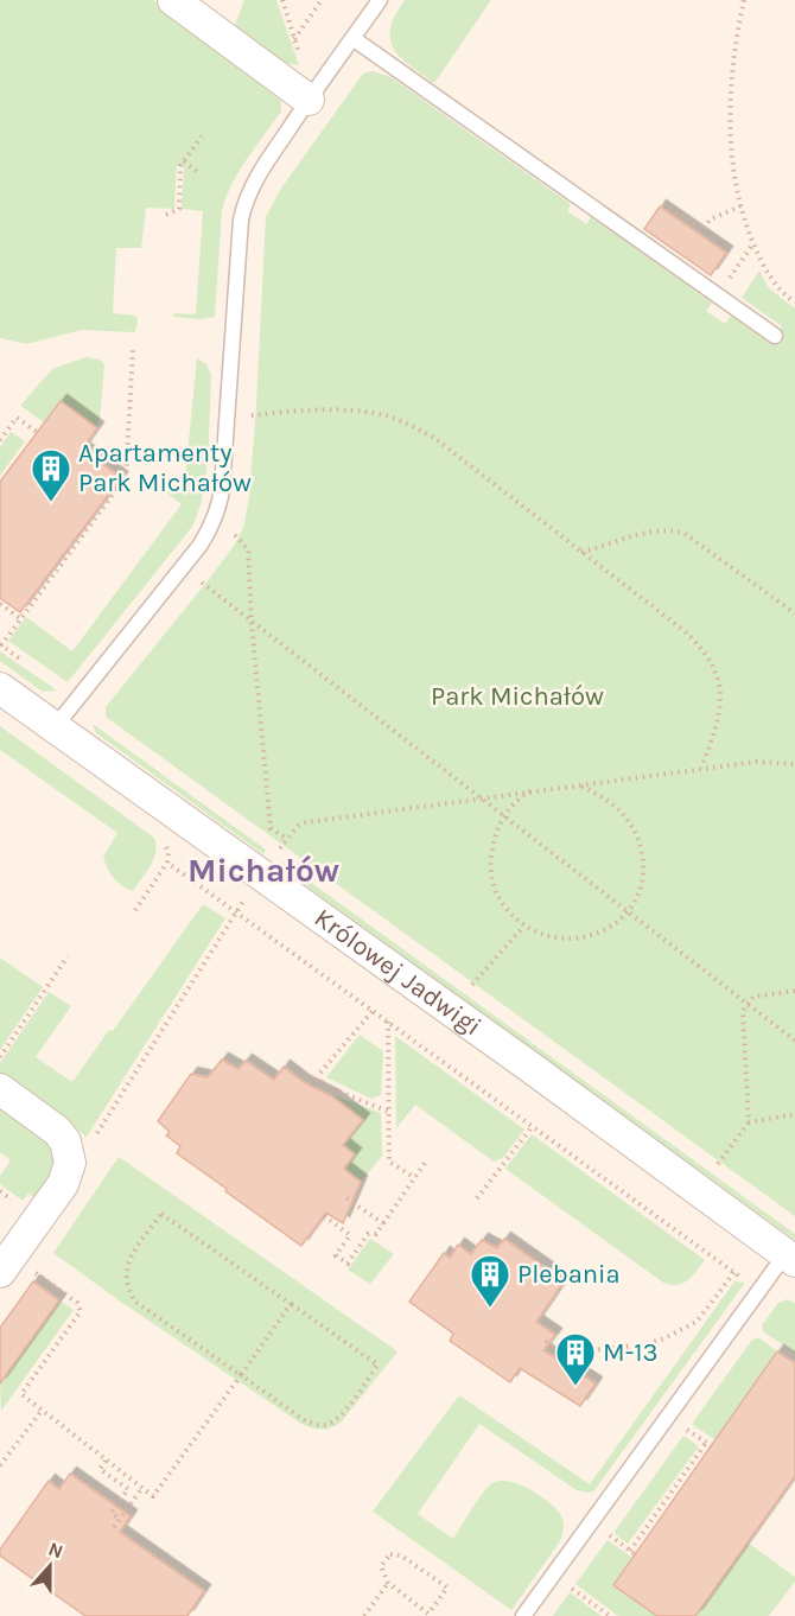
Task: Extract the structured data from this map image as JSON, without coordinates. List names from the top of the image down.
{
  "streets": {
    "street": ["Królowej Jadwigi"]
  },
  "districts": ["Michałów"],
  "parks": ["Park Michałów"],
  "places": {
    "building": ["Apartamenty Park Michałów", "Plebania", "M-13"]
  },
  "north": "top"
}
